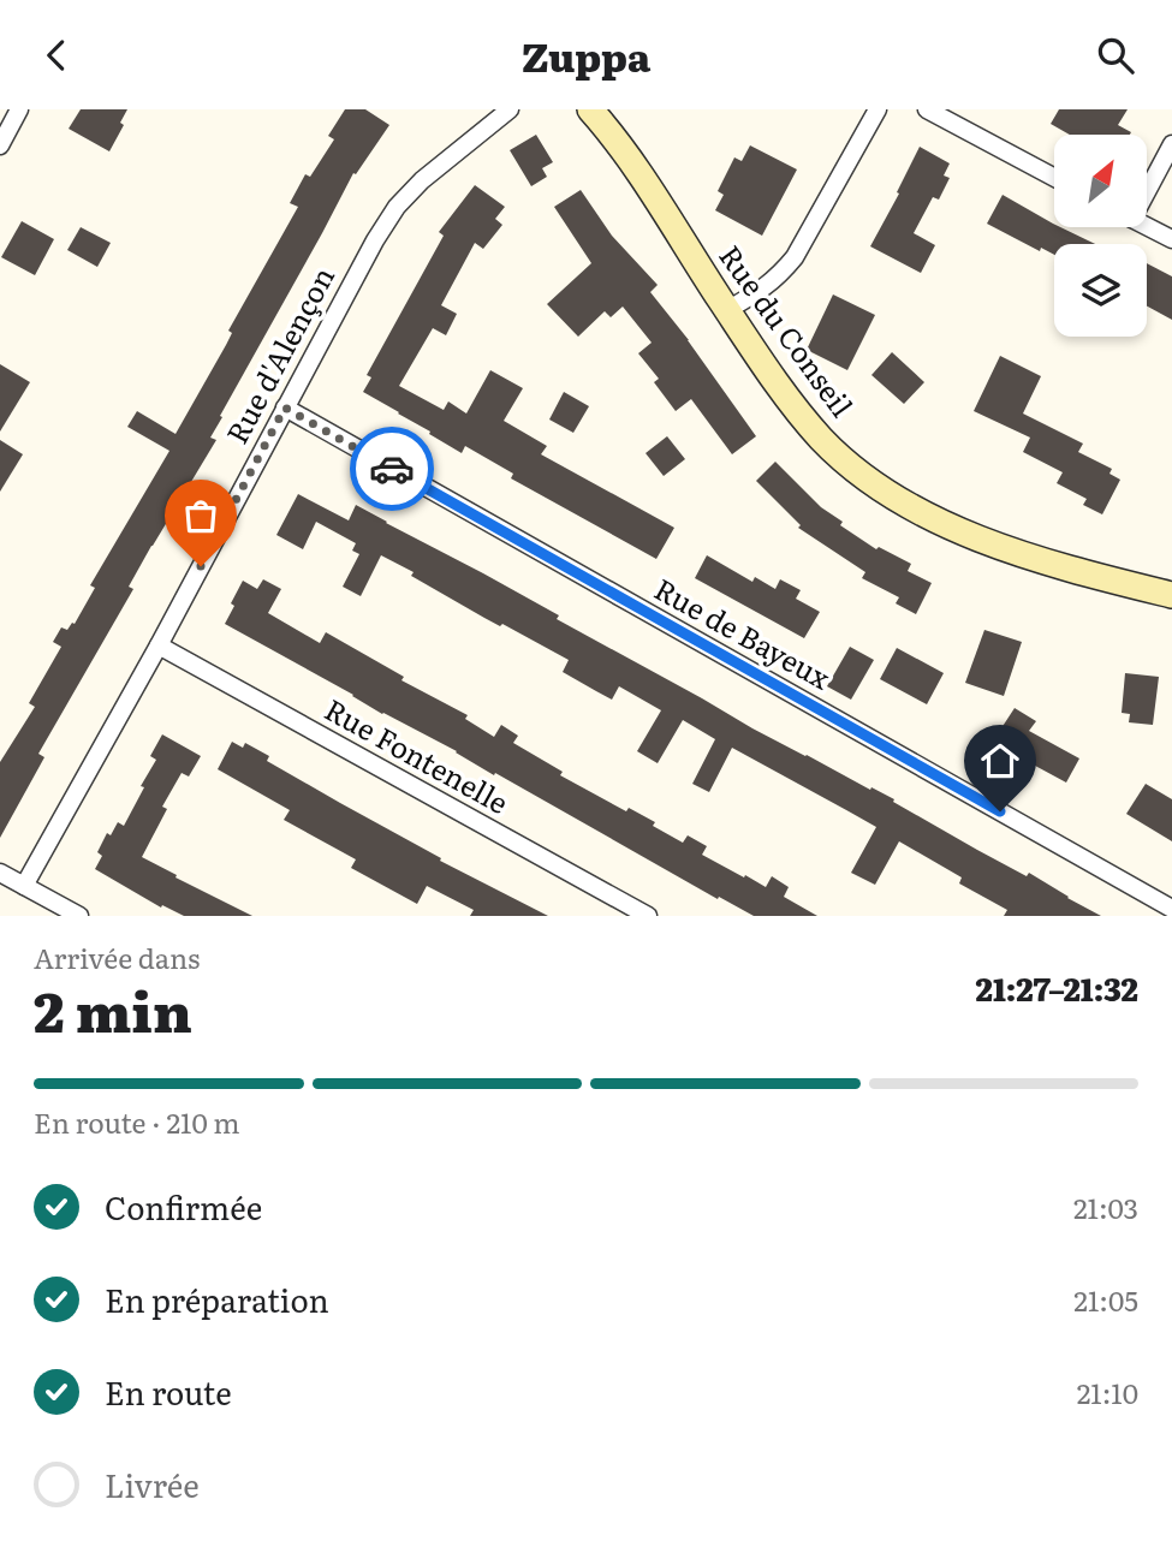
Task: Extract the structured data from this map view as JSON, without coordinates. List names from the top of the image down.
{
  "streets": {
    "street": [
      "Rue du Conseil",
      "Rue d'Alençon",
      "Rue de Bayeux",
      "Rue Fontenelle"
    ]
  },
  "crossings": [
    ["Rue d'Alençon", "Rue de Bayeux"],
    ["Rue d'Alençon", "Rue Fontenelle"]
  ],
  "north": "top right",
  "page": {
    "header": "Zuppa",
    "heading": ["2 min", "Arrivée dans", "21:27–21:32"],
    "bar": "En route · 210 m",
    "list": [
      ["Confirmée", "21:03"],
      ["En préparation", "21:05"],
      ["En route", "21:10"],
      "Livrée"
    ]
  }
}
